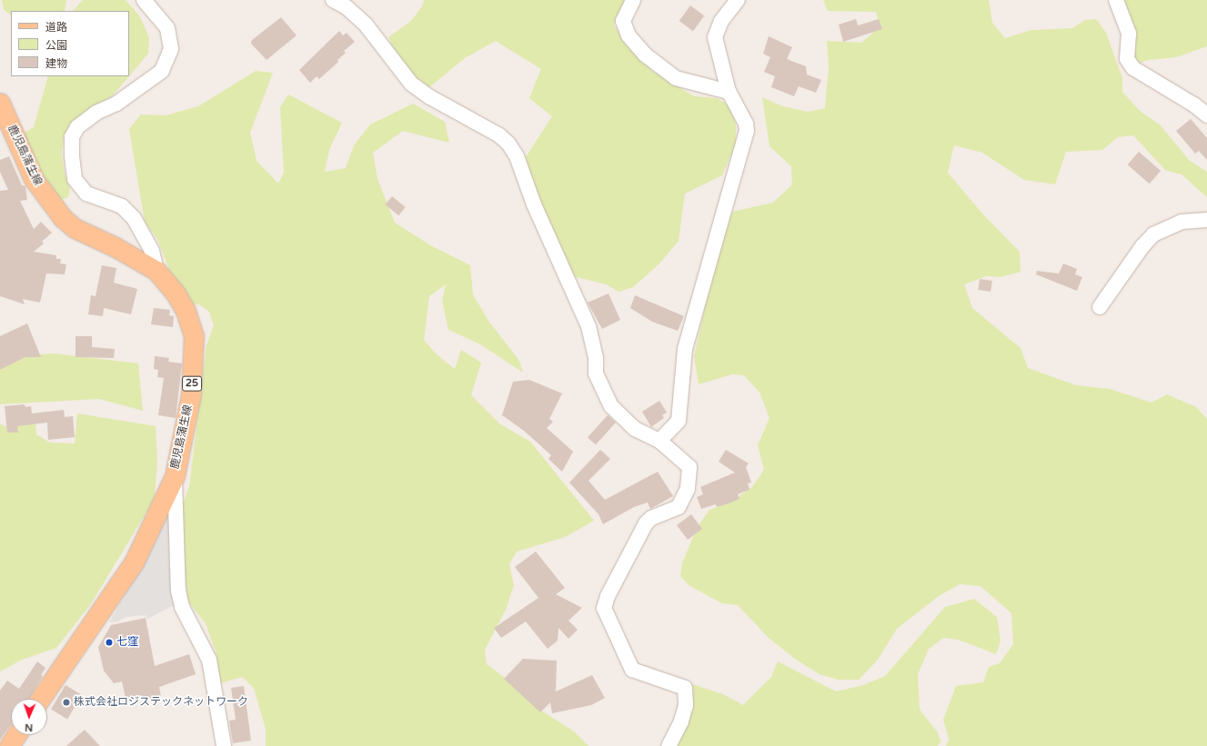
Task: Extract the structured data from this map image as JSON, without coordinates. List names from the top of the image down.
{
  "streets": {
    "main road": ["鹿児島蒲生線", "25"]
  },
  "places": ["七窪", "株式会社ロジステックネットワーク"],
  "legend": ["道路", "公園", "建物"],
  "north": "bottom"
}
